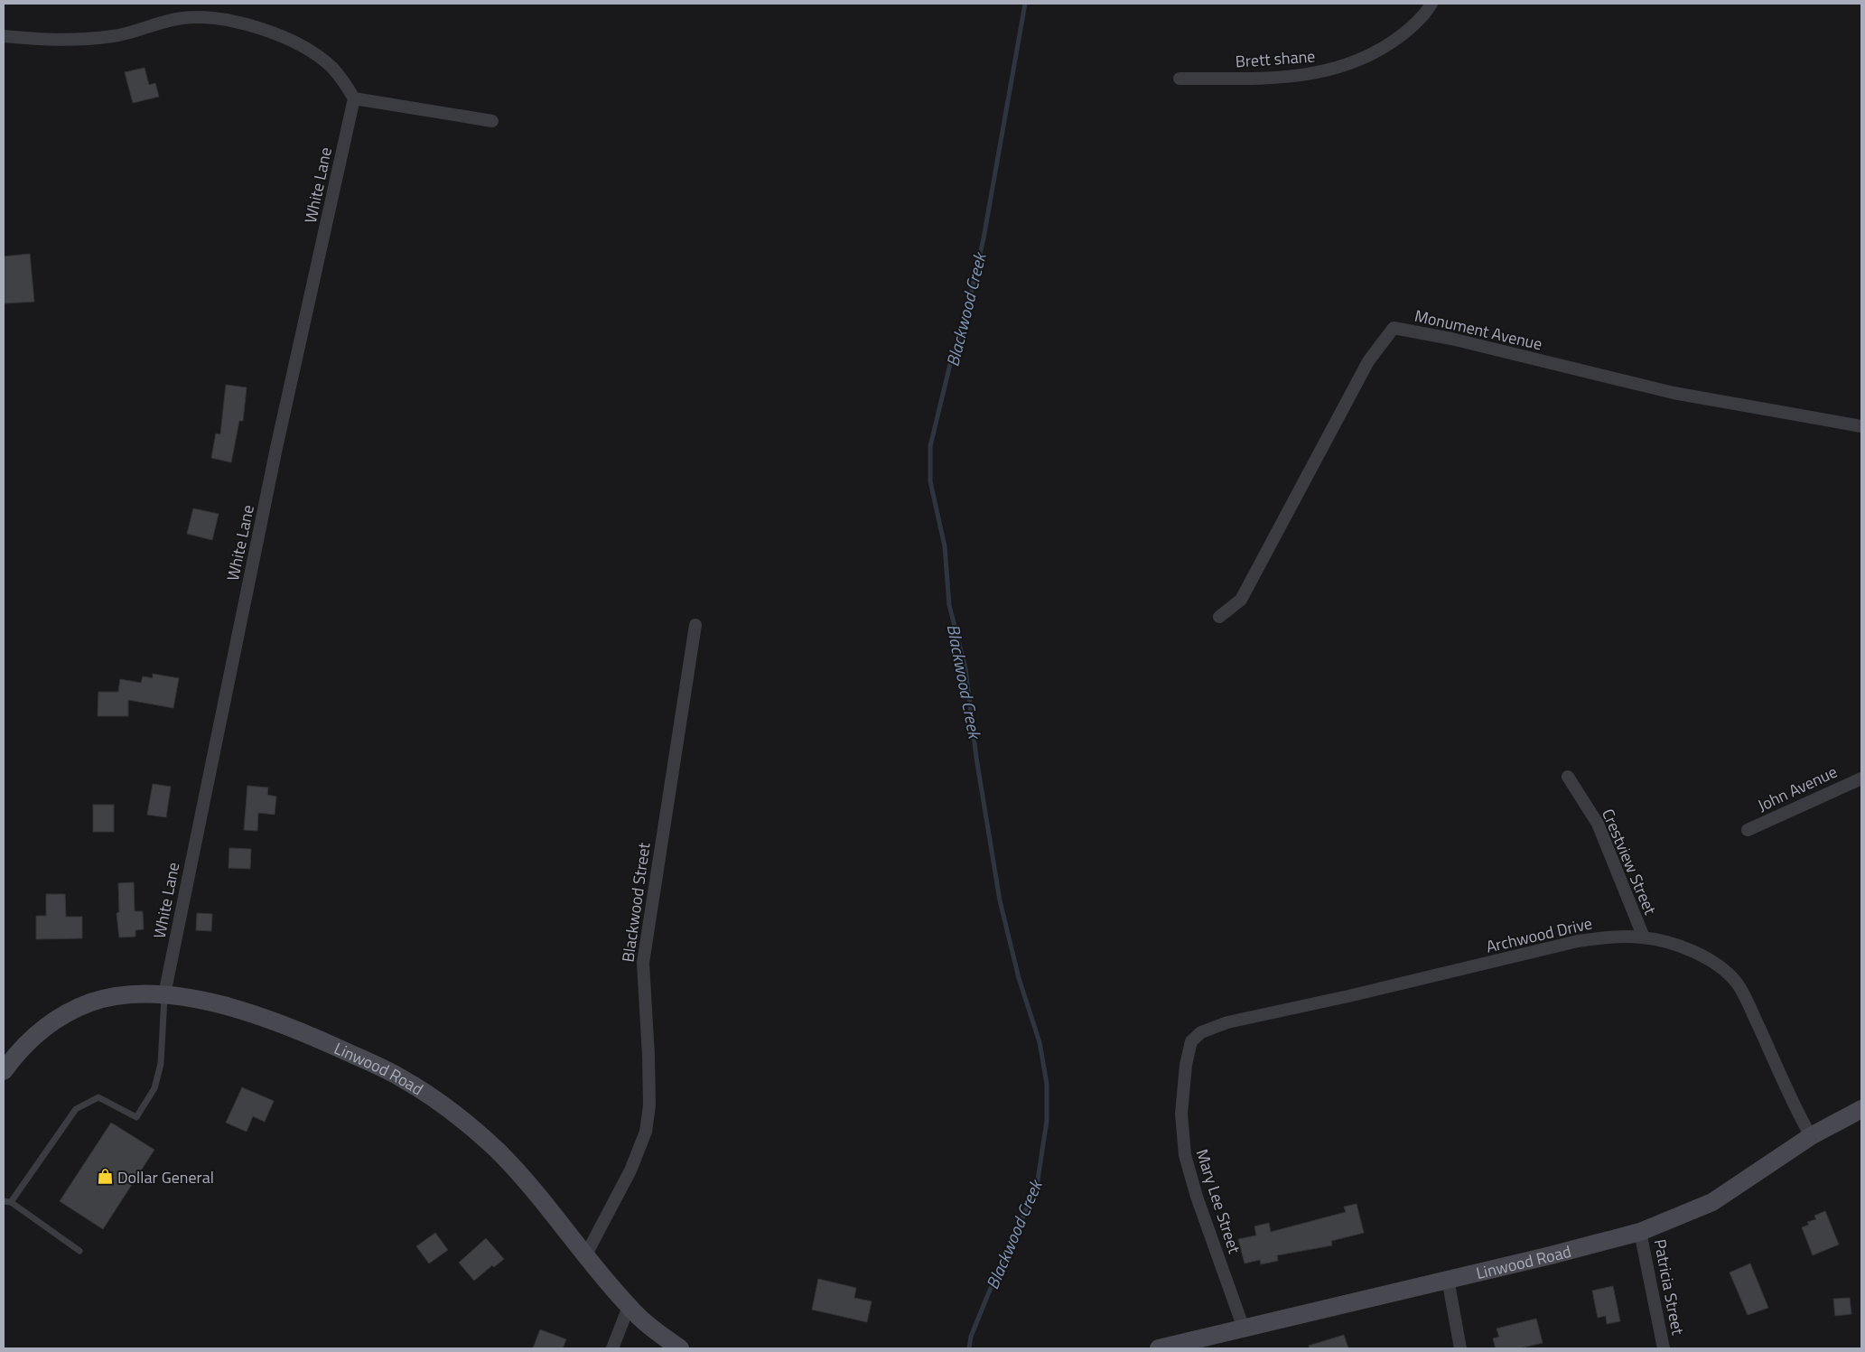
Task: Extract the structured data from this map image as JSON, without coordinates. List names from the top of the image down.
{
  "streets": {
    "main road": ["Linwood Road"],
    "street": [
      "Brett shane",
      "White Lane",
      "Monument Avenue",
      "John Avenue",
      "Crestview Street",
      "Blackwood Street",
      "Archwood Drive",
      "Mary Lee Street",
      "Patricia Street"
    ]
  },
  "crossings": [
    ["White Lane", "Linwood Road"],
    ["Crestview Street", "Archwood Drive"],
    ["Blackwood Street", "Linwood Road"],
    ["Archwood Drive", "Linwood Road"],
    ["Archwood Drive", "Mary Lee Street"],
    ["Linwood Road", "Mary Lee Street"],
    ["Linwood Road", "Patricia Street"]
  ],
  "water": ["Blackwood Creek"],
  "places": {
    "shop": ["Dollar General"]
  }
}
